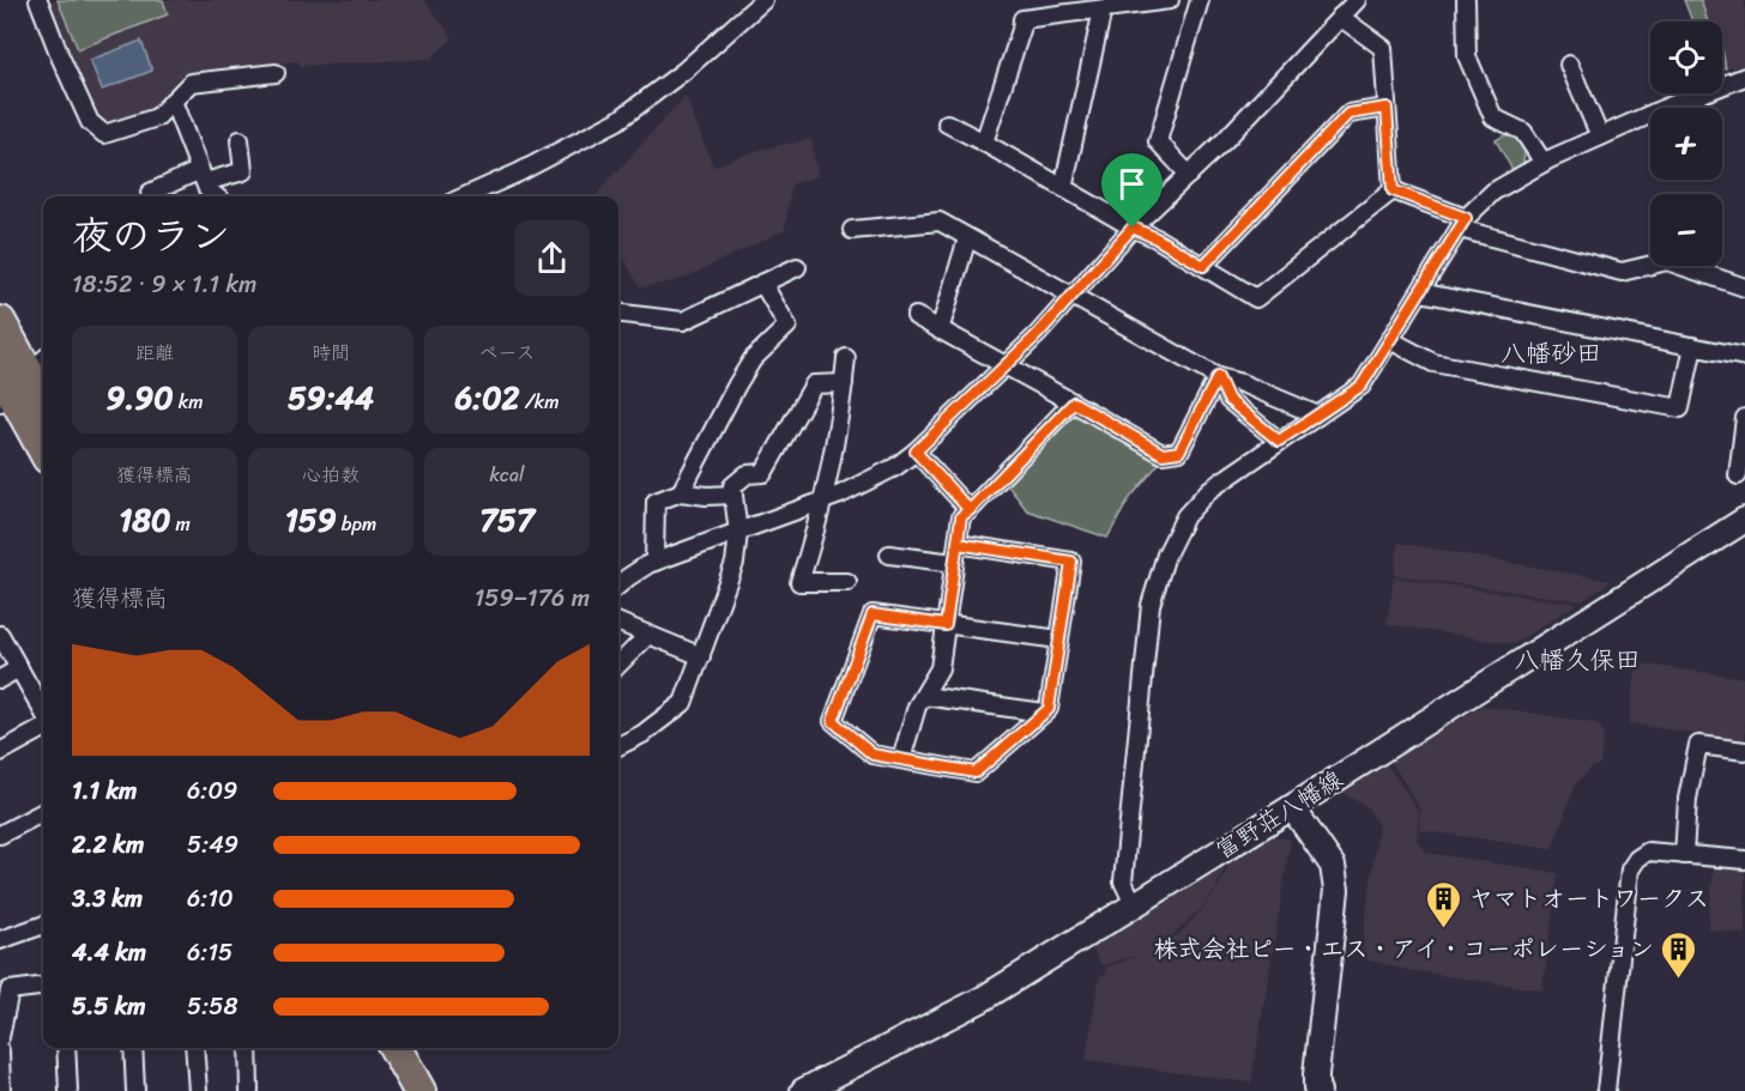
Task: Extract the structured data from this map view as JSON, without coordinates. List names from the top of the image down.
{
  "streets": {
    "main road": ["富野荘八幡線"]
  },
  "districts": ["八幡砂田", "八幡久保田"],
  "places": {
    "building": ["ヤマトオートワークス", "株式会社ピー・エス・アイ・コーポレーション"]
  },
  "page": {
    "map_buttons": ["+", "−"],
    "heading": ["夜のラン", "18:52 · 9 × 1.1 km"],
    "stats": [
      ["距離", "9.90 km"],
      ["時間", "59:44"],
      ["ペース", "6:02 /km"],
      ["獲得標高", "180 m"],
      ["心拍数", "159 bpm"],
      ["kcal", "757"]
    ],
    "chart": ["獲得標高", "159–176 m"],
    "list": [
      {
        "name": "1.1 km",
        "note": "6:09"
      },
      {
        "name": "2.2 km",
        "note": "5:49"
      },
      {
        "name": "3.3 km",
        "note": "6:10"
      },
      {
        "name": "4.4 km",
        "note": "6:15"
      },
      {
        "name": "5.5 km",
        "note": "5:58"
      }
    ]
  }
}
